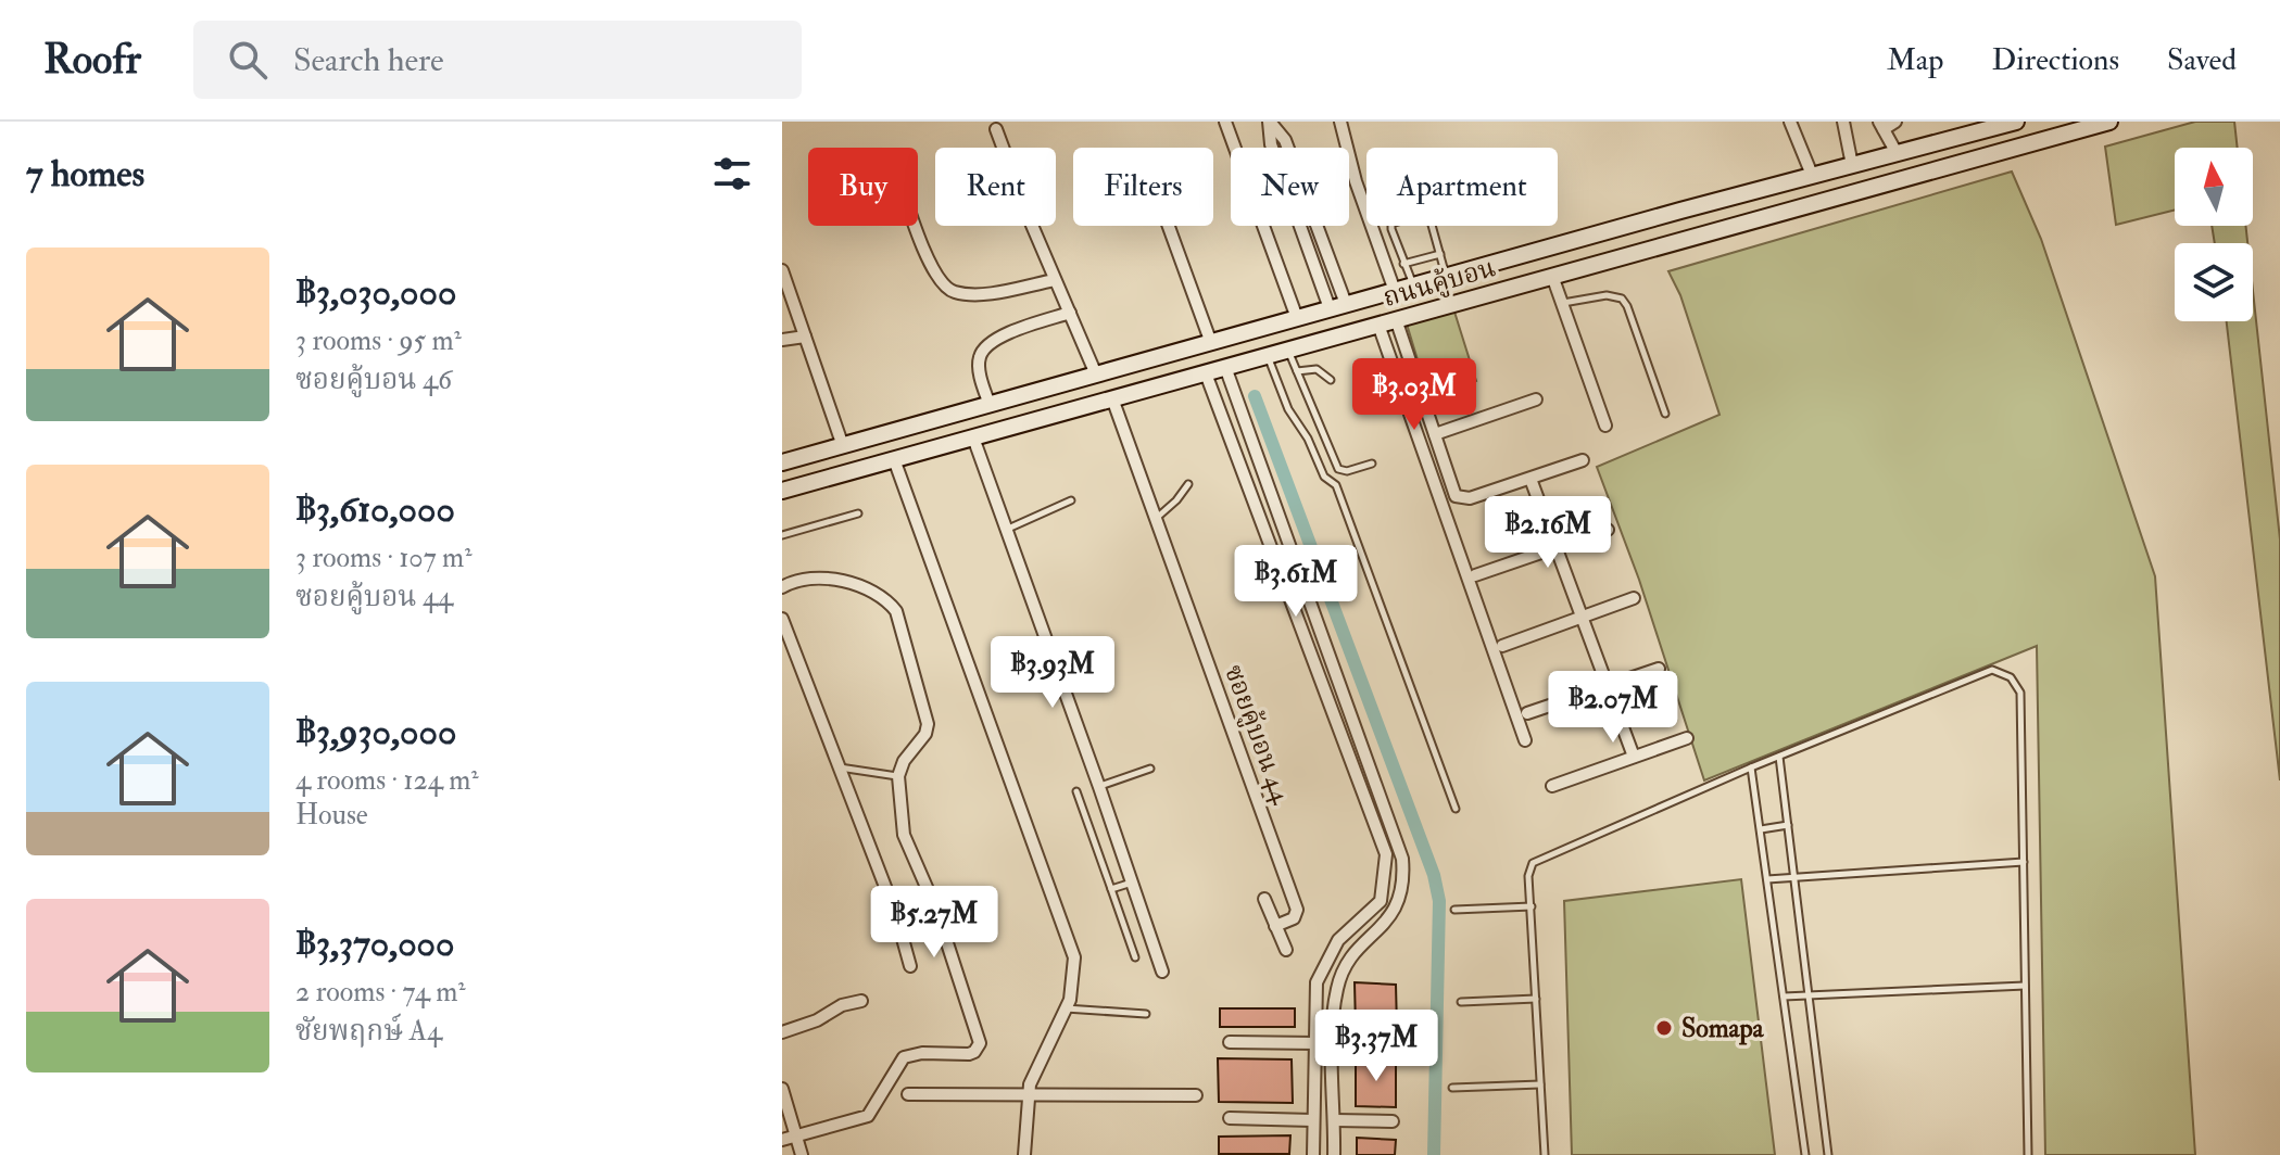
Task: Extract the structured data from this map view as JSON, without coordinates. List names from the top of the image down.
{
  "streets": {
    "main road": ["ถนนคู้บอน"],
    "street": ["ซอยคู้บอน 44"]
  },
  "crossings": [
    ["ถนนคู้บอน", "ซอยคู้บอน 44"]
  ],
  "places": ["Somapa"],
  "north": "top",
  "page": {
    "header": "Roofr",
    "search": "Search here",
    "nav": ["Map", "Directions", "Saved"],
    "heading": "7 homes",
    "chip": [
      "Buy",
      "Rent",
      "Filters",
      "New",
      "Apartment"
    ],
    "list": [
      {
        "name": "฿3,030,000",
        "note": "3 rooms · 95 m² · ซอยคู้บอน 46"
      },
      {
        "name": "฿3,610,000",
        "note": "3 rooms · 107 m² · ซอยคู้บอน 44"
      },
      {
        "name": "฿3,930,000",
        "note": "4 rooms · 124 m² · House"
      },
      {
        "name": "฿3,370,000",
        "note": "2 rooms · 74 m² · ชัยพฤกษ์ A4"
      }
    ],
    "price": [
      "฿3.03M",
      "฿2.16M",
      "฿3.61M",
      "฿3.93M",
      "฿2.07M",
      "฿5.27M",
      "฿3.37M"
    ]
  }
}
